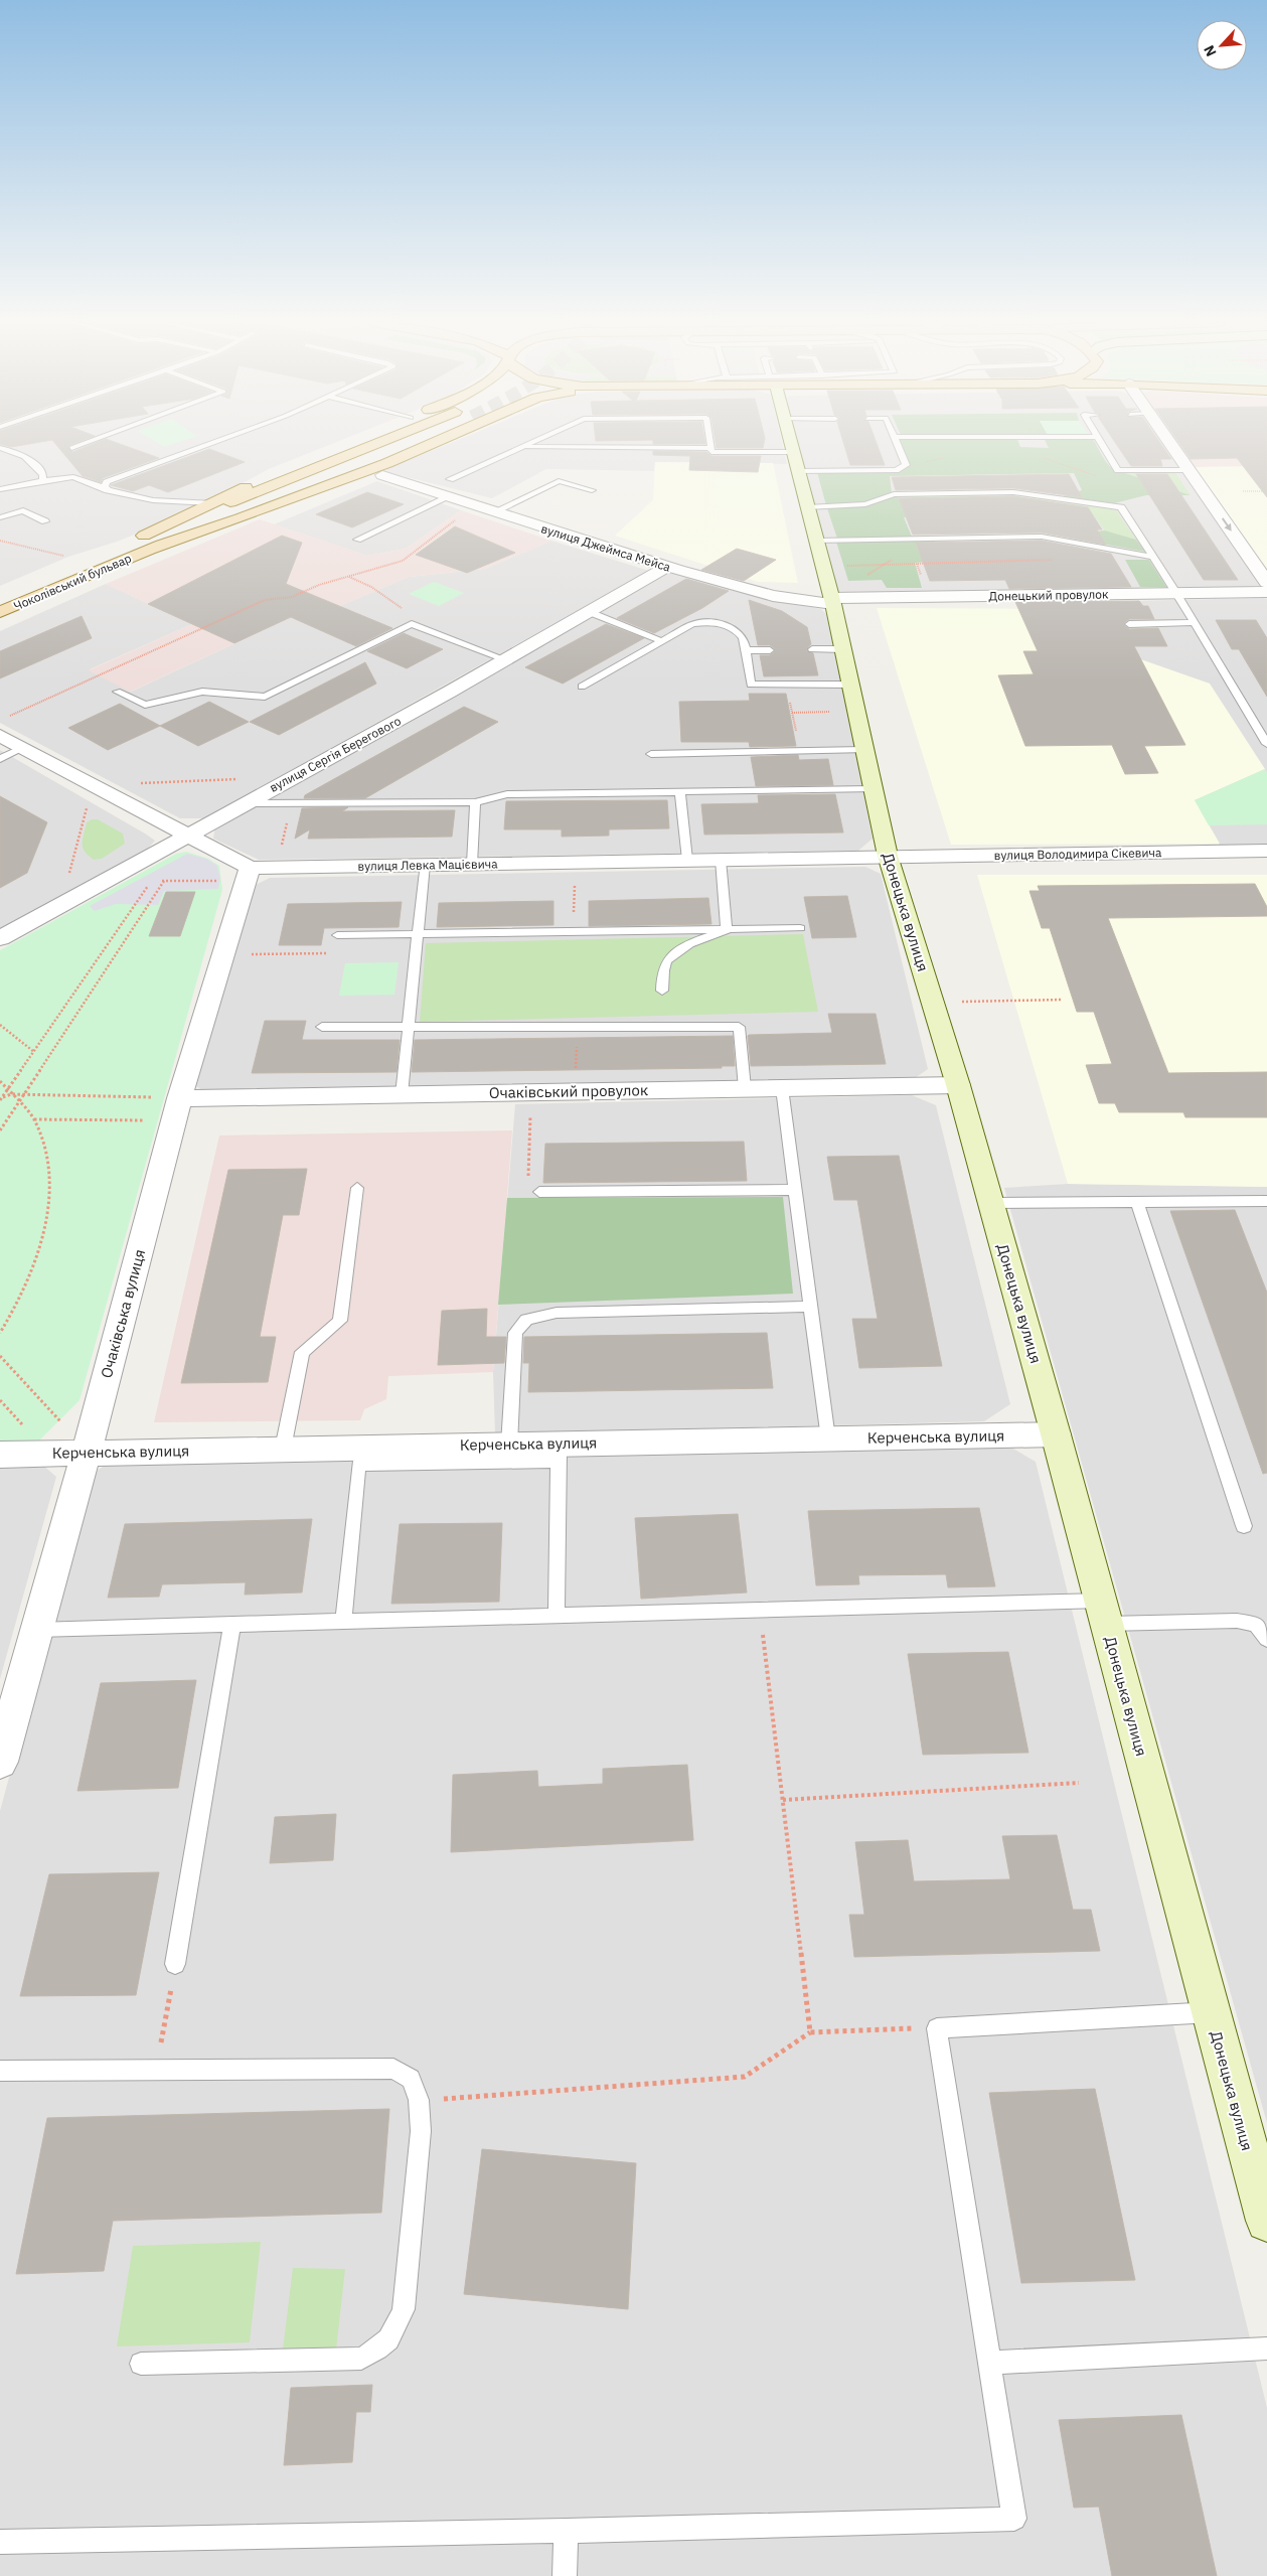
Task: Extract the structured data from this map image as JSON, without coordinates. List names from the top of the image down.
{
  "streets": {
    "main road": ["Чоколівський бульвар"],
    "street": [
      "вулиця Джеймса Мейса",
      "Донецький провулок",
      "вулиця Сергія Берегового",
      "вулиця Володимира Сікевича",
      "вулиця Левка Мацієвича",
      "Донецька вулиця",
      "Очаківський провулок",
      "Очаківська вулиця",
      "Керченська вулиця"
    ]
  },
  "crossings": [
    ["вулиця Джеймса Мейса", "Донецький провулок"],
    ["вулиця Джеймса Мейса", "вулиця Сергія Берегового"],
    ["вулиця Джеймса Мейса", "Донецька вулиця"],
    ["Донецький провулок", "Донецька вулиця"],
    ["вулиця Сергія Берегового", "вулиця Левка Мацієвича"],
    ["вулиця Володимира Сікевича", "вулиця Левка Мацієвича"],
    ["вулиця Володимира Сікевича", "Донецька вулиця"],
    ["вулиця Левка Мацієвича", "Донецька вулиця"],
    ["вулиця Левка Мацієвича", "Очаківська вулиця"],
    ["Донецька вулиця", "Очаківський провулок"],
    ["Донецька вулиця", "Керченська вулиця"],
    ["Очаківський провулок", "Очаківська вулиця"],
    ["Очаківська вулиця", "Керченська вулиця"]
  ],
  "north": "bottom left"
}
